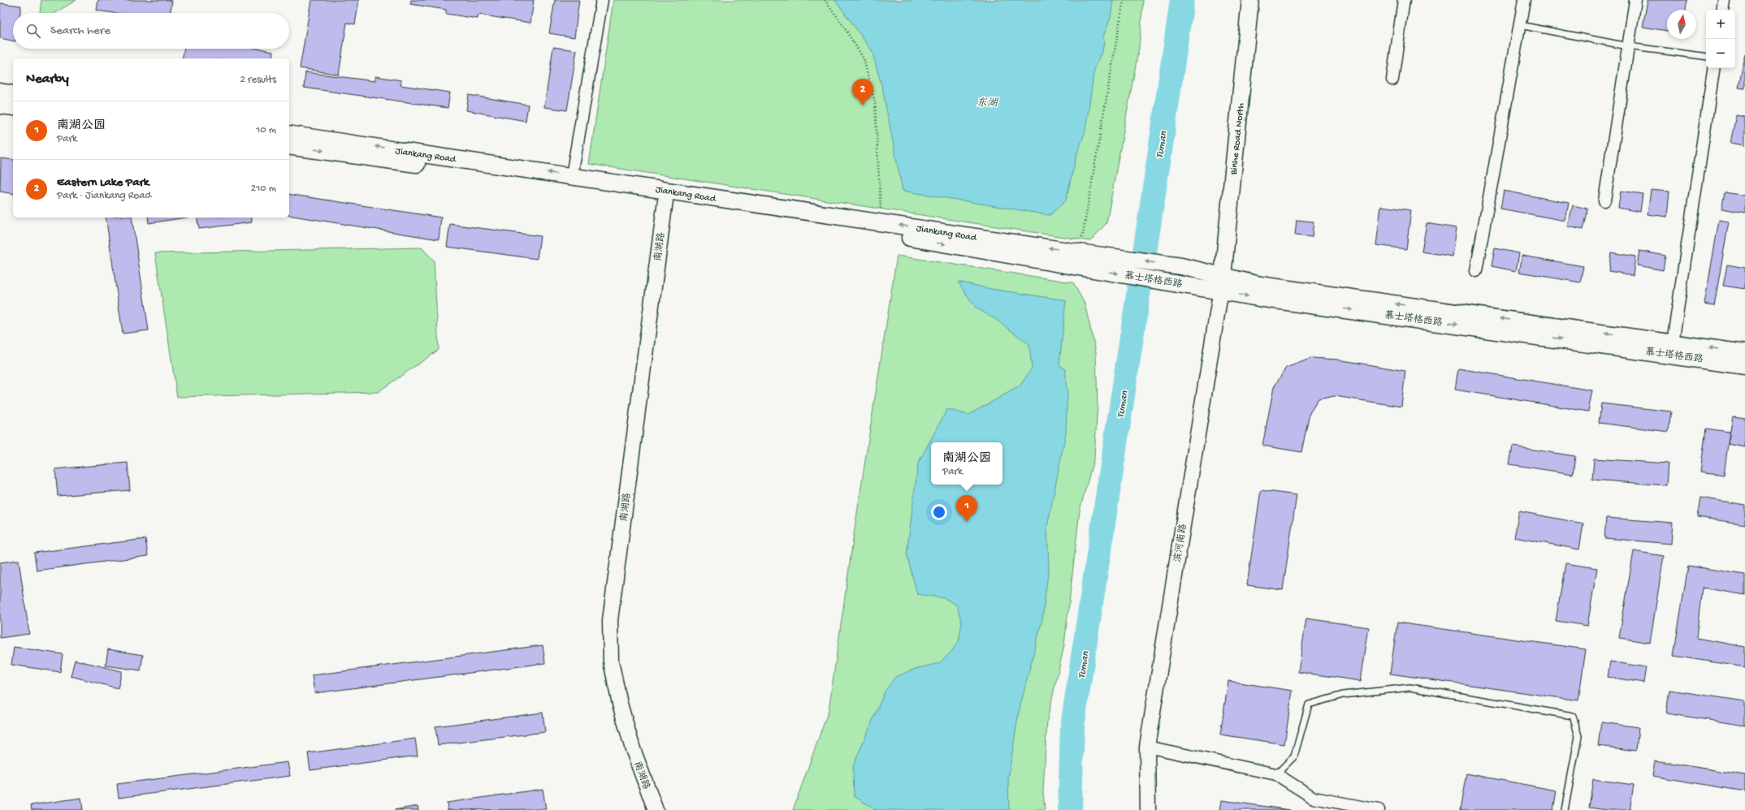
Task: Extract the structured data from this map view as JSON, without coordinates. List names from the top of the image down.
{
  "streets": {
    "main road": ["Binhe Road North", "Jiankang Road", "慕士塔格西路"],
    "street": ["南湖路", "滨河南路"]
  },
  "crossings": [
    ["Binhe Road North", "慕士塔格西路"],
    ["Binhe Road North", "滨河南路"],
    ["Jiankang Road", "南湖路"],
    ["Jiankang Road", "慕士塔格西路"],
    ["慕士塔格西路", "滨河南路"]
  ],
  "water": ["东湖", "Tuman"],
  "north": "top",
  "page": {
    "map_buttons": ["+", "−"],
    "search": "Search here",
    "heading": ["Nearby", "2 results"],
    "pins": ["2", "1"],
    "list": [
      {
        "mark": "1",
        "name": "南湖公园",
        "note": "Park",
        "value": "10 m"
      },
      {
        "mark": "2",
        "name": "Eastern Lake Park",
        "note": "Park · Jiankang Road",
        "value": "210 m"
      }
    ],
    "popup": ["南湖公园", "Park"]
  }
}
